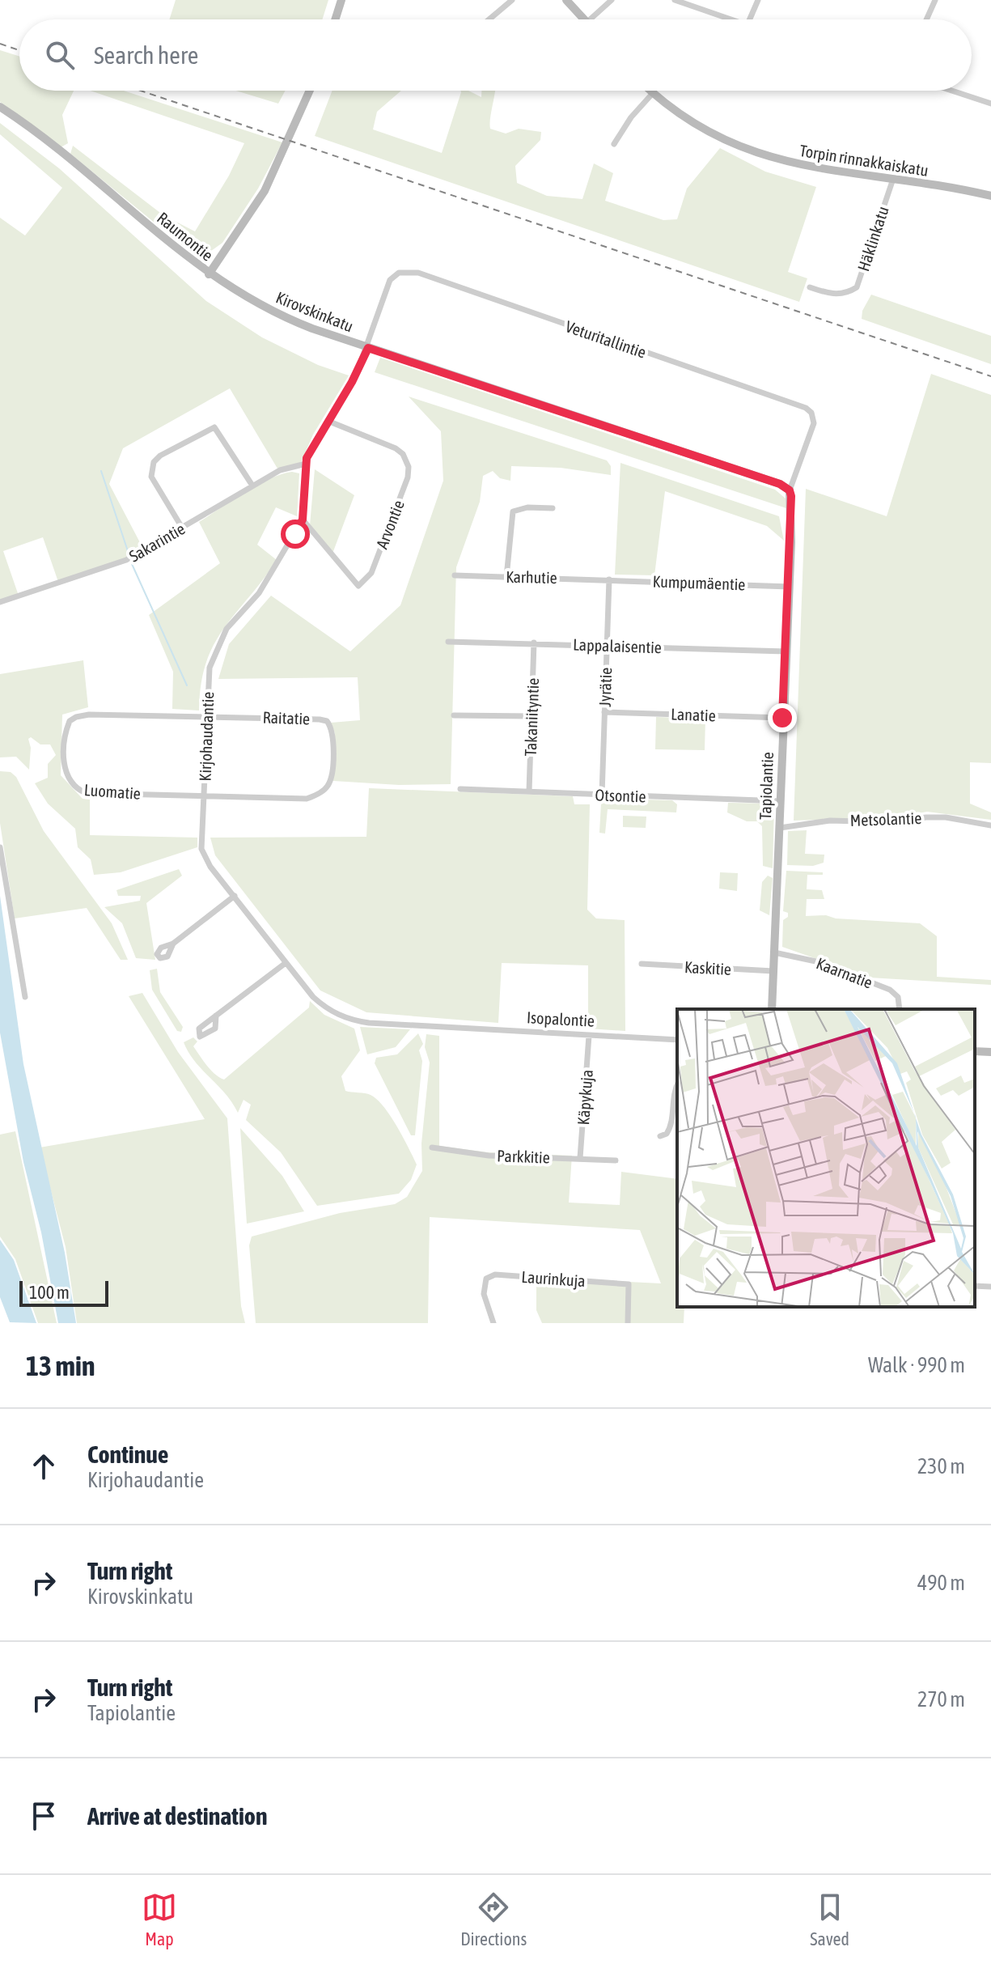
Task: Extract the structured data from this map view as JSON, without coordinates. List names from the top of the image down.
{
  "streets": {
    "street": [
      "Torpin rinnakkaiskatu",
      "Raumontie",
      "Häklinkatu",
      "Kirovskinkatu",
      "Veturitallintie",
      "Arvontie",
      "Sakarintie",
      "Karhutie",
      "Kumpumäentie",
      "Lappalaisentie",
      "Jyrätie",
      "Lanatie",
      "Takaniityntie",
      "Raitatie",
      "Kirjohaudantie",
      "Tapiolantie",
      "Luomatie",
      "Otsontie",
      "Metsolantie",
      "Kaskitie",
      "Kaarnatie",
      "Isopalontie",
      "Käpykuja",
      "Parkkitie",
      "Laurinkuja"
    ]
  },
  "crossings": [
    ["Torpin rinnakkaiskatu", "Häklinkatu"],
    ["Raumontie", "Kirovskinkatu"],
    ["Kirovskinkatu", "Veturitallintie"],
    ["Kirovskinkatu", "Kirjohaudantie"],
    ["Kirovskinkatu", "Tapiolantie"],
    ["Veturitallintie", "Kirjohaudantie"],
    ["Veturitallintie", "Tapiolantie"],
    ["Arvontie", "Kirjohaudantie"],
    ["Sakarintie", "Kirjohaudantie"],
    ["Karhutie", "Kumpumäentie"],
    ["Karhutie", "Jyrätie"],
    ["Kumpumäentie", "Jyrätie"],
    ["Kumpumäentie", "Tapiolantie"],
    ["Lappalaisentie", "Jyrätie"],
    ["Lappalaisentie", "Takaniityntie"],
    ["Lappalaisentie", "Tapiolantie"],
    ["Jyrätie", "Lanatie"],
    ["Jyrätie", "Otsontie"],
    ["Lanatie", "Tapiolantie"],
    ["Takaniityntie", "Otsontie"],
    ["Raitatie", "Kirjohaudantie"],
    ["Raitatie", "Luomatie"],
    ["Kirjohaudantie", "Luomatie"],
    ["Kirjohaudantie", "Isopalontie"],
    ["Tapiolantie", "Otsontie"],
    ["Tapiolantie", "Metsolantie"],
    ["Tapiolantie", "Kaskitie"],
    ["Tapiolantie", "Kaarnatie"],
    ["Isopalontie", "Käpykuja"],
    ["Käpykuja", "Parkkitie"]
  ],
  "scale_bar": "100 m",
  "page": {
    "search": "Search here",
    "scale": "100 m",
    "heading": ["13 min", "Walk · 990 m"],
    "list": [
      ["Continue", "Kirjohaudantie", "230 m"],
      ["Turn right", "Kirovskinkatu", "490 m"],
      ["Turn right", "Tapiolantie", "270 m"],
      "Arrive at destination"
    ],
    "nav": ["Map", "Directions", "Saved"]
  }
}
